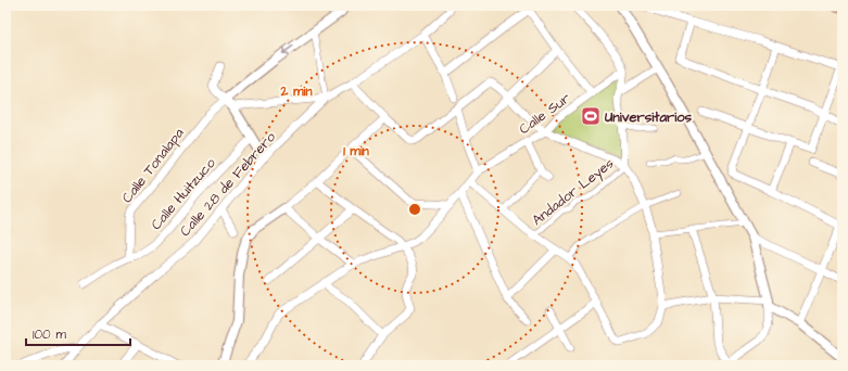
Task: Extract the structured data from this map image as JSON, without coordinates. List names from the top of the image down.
{
  "streets": {
    "street": [
      "Calle Sur",
      "Calle Tonalapa",
      "Calle 28 de Febrero",
      "Andador Leyes",
      "Calle Huitzuco"
    ]
  },
  "crossings": [
    ["Calle Tonalapa", "Calle Huitzuco"]
  ],
  "places": {
    "sports": ["Universitarios"]
  },
  "scale_bar": "100 m",
  "rings": ["2 min", "1 min"]
}
